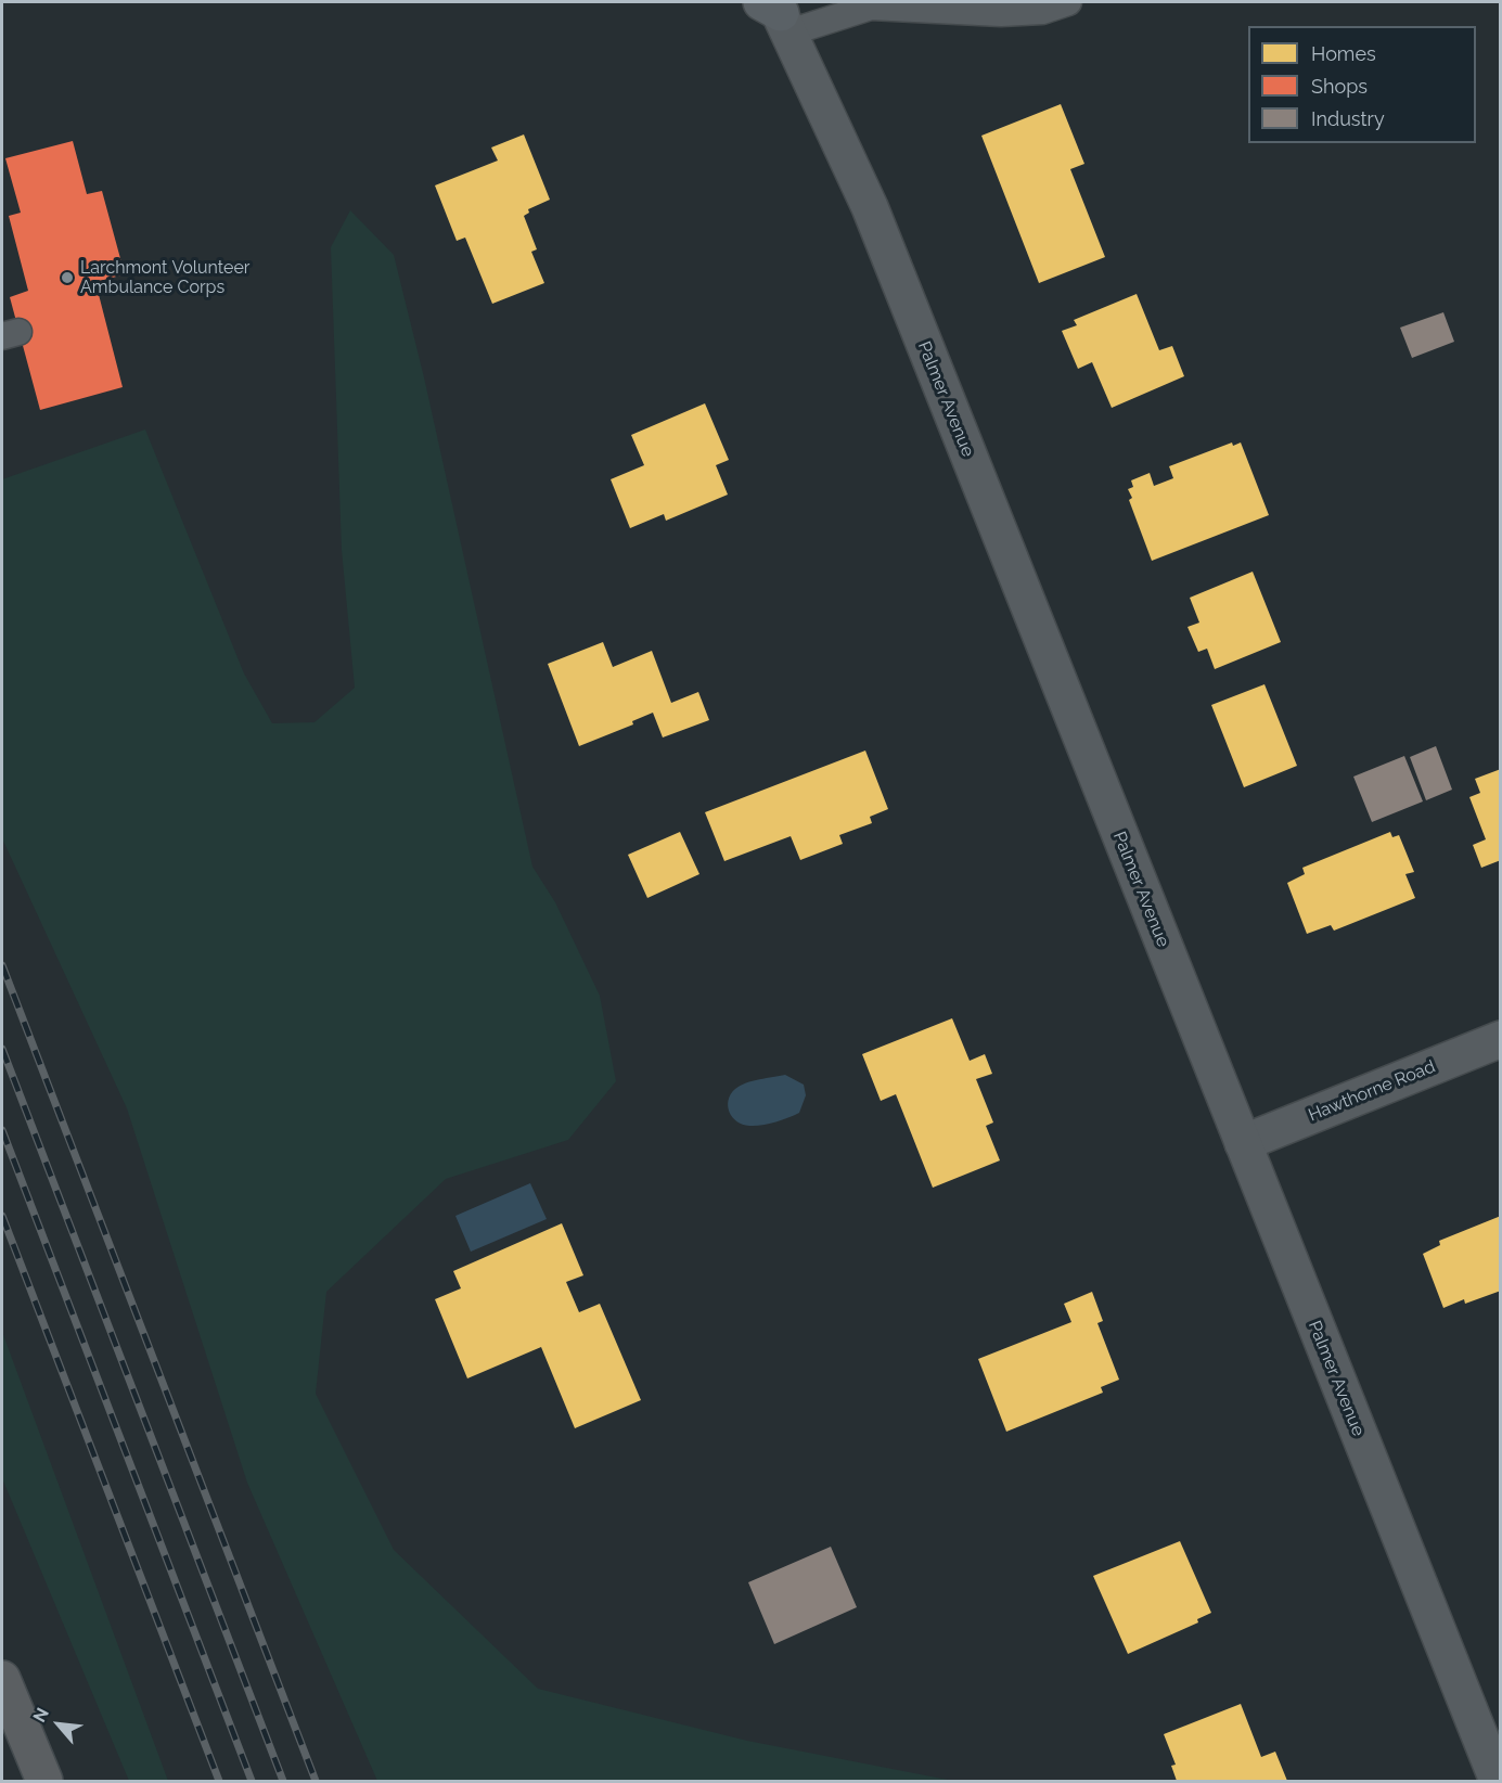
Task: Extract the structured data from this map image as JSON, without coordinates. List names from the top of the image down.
{
  "streets": {
    "street": ["Palmer Avenue", "Hawthorne Road"]
  },
  "crossings": [
    ["Palmer Avenue", "Hawthorne Road"]
  ],
  "places": ["Larchmont Volunteer Ambulance Corps"],
  "legend": ["Homes", "Shops", "Industry"],
  "north": "top left"
}
